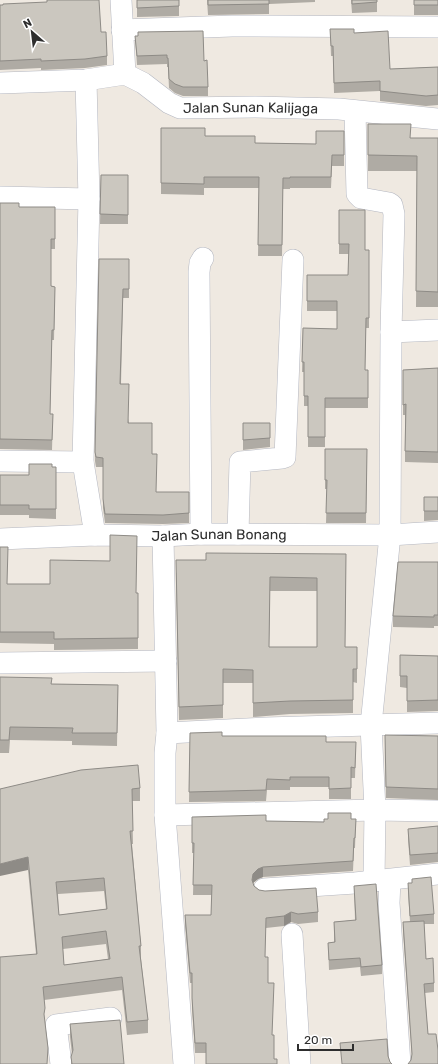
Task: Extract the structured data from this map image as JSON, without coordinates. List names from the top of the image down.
{
  "streets": {
    "street": ["Jalan Sunan Kalijaga", "Jalan Sunan Bonang"]
  },
  "scale_bar": "20 m",
  "north": "top left"
}
